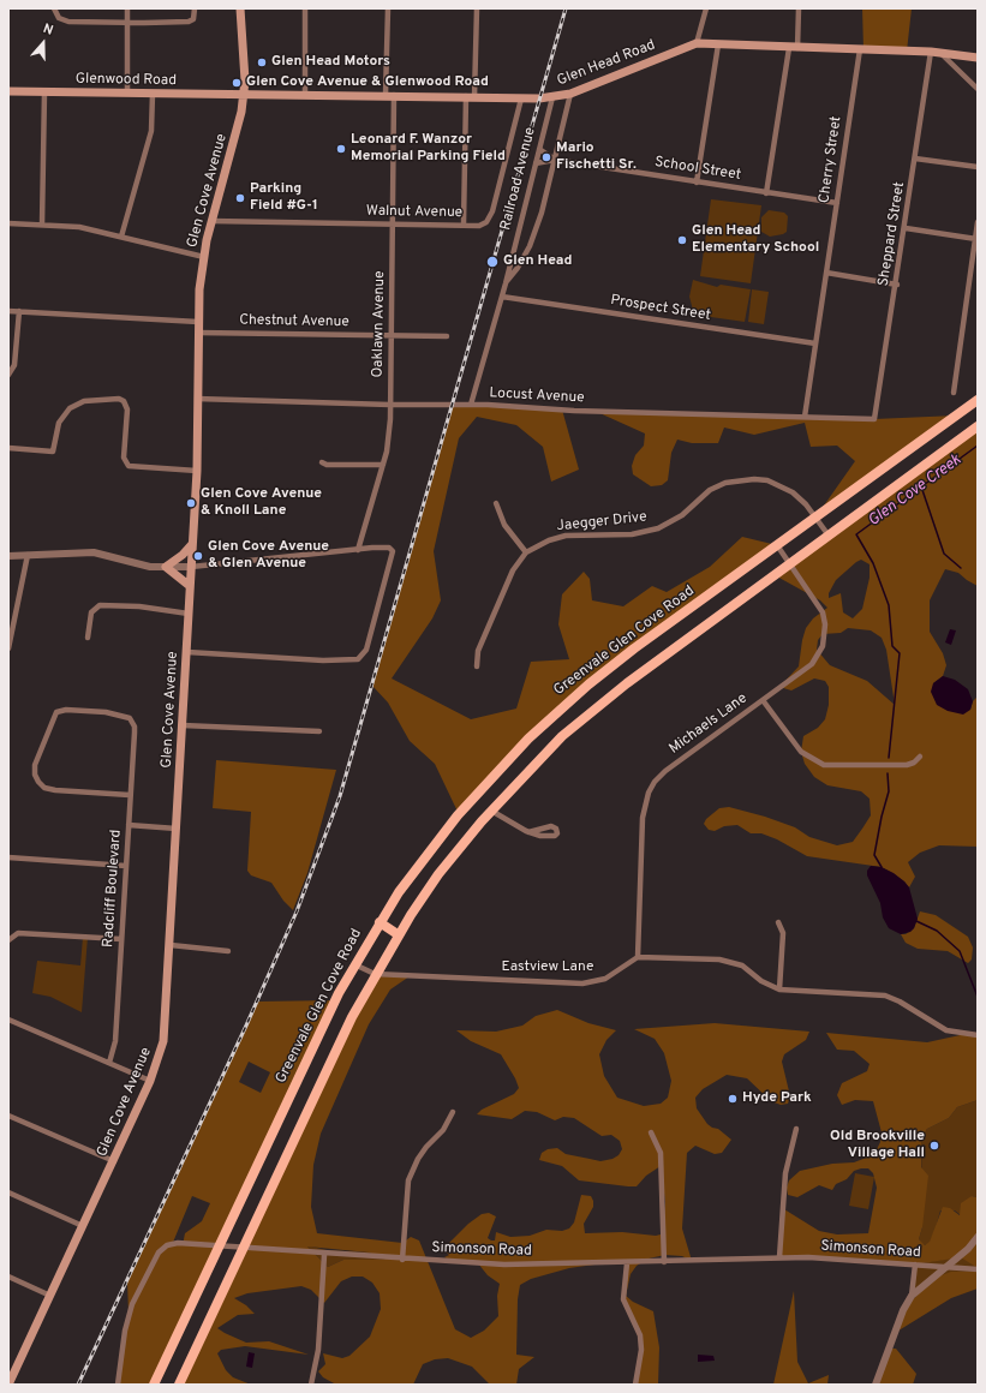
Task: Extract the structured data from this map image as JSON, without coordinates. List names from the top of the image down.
{
  "streets": {
    "main road": [
      "Glen Head Road",
      "Glenwood Road",
      "Glen Cove Avenue",
      "Greenvale Glen Cove Road"
    ],
    "street": [
      "Cherry Street",
      "School Street",
      "Railroad Avenue",
      "Walnut Avenue",
      "Sheppard Street",
      "Prospect Street",
      "Chestnut Avenue",
      "Oaklawn Avenue",
      "Locust Avenue",
      "Jaegger Drive",
      "Michaels Lane",
      "Radcliff Boulevard",
      "Eastview Lane",
      "Simonson Road"
    ]
  },
  "crossings": [
    ["Glen Head Road", "Glenwood Road"],
    ["Glen Head Road", "Cherry Street"],
    ["Glen Head Road", "Railroad Avenue"],
    ["Glen Head Road", "Glen Cove Avenue"],
    ["Glen Head Road", "Walnut Avenue"],
    ["Glen Head Road", "Sheppard Street"],
    ["Glen Head Road", "Oaklawn Avenue"],
    ["Glenwood Road", "Glen Cove Avenue"],
    ["Cherry Street", "School Street"],
    ["Cherry Street", "Prospect Street"],
    ["Cherry Street", "Locust Avenue"],
    ["School Street", "Railroad Avenue"],
    ["Railroad Avenue", "Prospect Street"],
    ["Railroad Avenue", "Locust Avenue"],
    ["Glen Cove Avenue", "Walnut Avenue"],
    ["Glen Cove Avenue", "Chestnut Avenue"],
    ["Glen Cove Avenue", "Locust Avenue"],
    ["Walnut Avenue", "Oaklawn Avenue"],
    ["Sheppard Street", "Locust Avenue"],
    ["Chestnut Avenue", "Oaklawn Avenue"],
    ["Oaklawn Avenue", "Locust Avenue"],
    ["Jaegger Drive", "Greenvale Glen Cove Road"],
    ["Greenvale Glen Cove Road", "Michaels Lane"],
    ["Greenvale Glen Cove Road", "Eastview Lane"],
    ["Greenvale Glen Cove Road", "Simonson Road"],
    ["Michaels Lane", "Eastview Lane"]
  ],
  "water": ["Glen Cove Creek"],
  "places": [
    "Glen Head Motors",
    "Glen Cove Avenue & Glenwood Road",
    "Leonard F. Wanzor Memorial Parking Field",
    "Mario Fischetti Sr.",
    "Parking Field #G-1",
    "Glen Head Elementary School",
    "Glen Head",
    "Glen Cove Avenue & Knoll Lane",
    "Glen Cove Avenue & Glen Avenue",
    "Hyde Park",
    "Old Brookville Village Hall"
  ],
  "north": "top"
}
